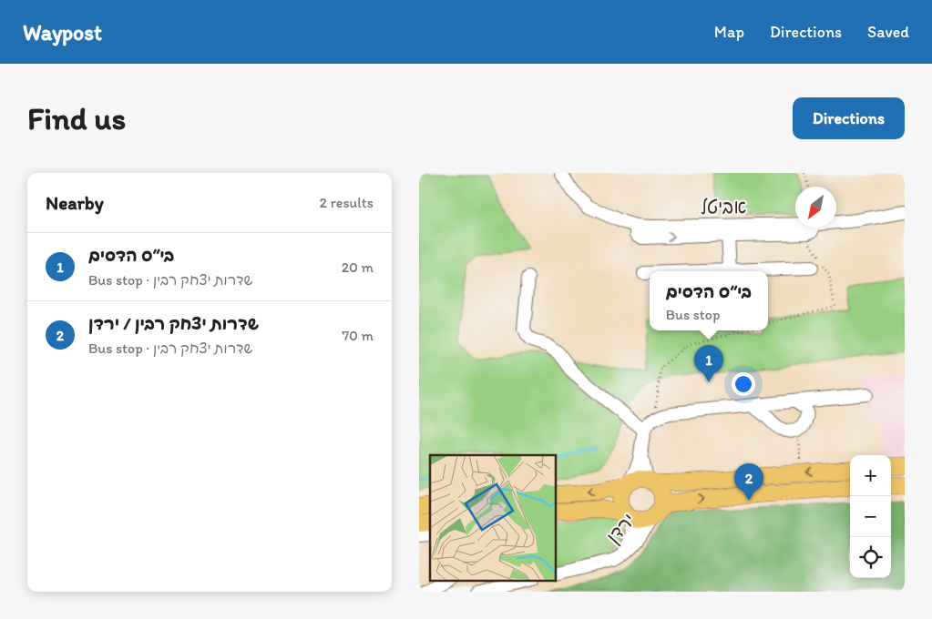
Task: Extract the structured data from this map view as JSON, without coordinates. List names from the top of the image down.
{
  "streets": {
    "street": ["אביטל", "ירדן"]
  },
  "north": "bottom left",
  "page": {
    "header": "Waypost",
    "nav": ["Map", "Directions", "Saved"],
    "buttons": "Directions",
    "title": "Find us",
    "heading": ["Nearby", "2 results"],
    "list": [
      {
        "mark": "1",
        "name": "בי״ס הדסים",
        "note": "Bus stop · שדרות יצחק רבין",
        "value": "20 m"
      },
      {
        "mark": "2",
        "name": "שדרות יצחק רבין / ירדן",
        "note": "Bus stop · שדרות יצחק רבין",
        "value": "70 m"
      }
    ],
    "popup": ["בי״ס הדסים", "Bus stop"],
    "pins": ["1", "2"],
    "map_buttons": ["+", "−"]
  }
}
